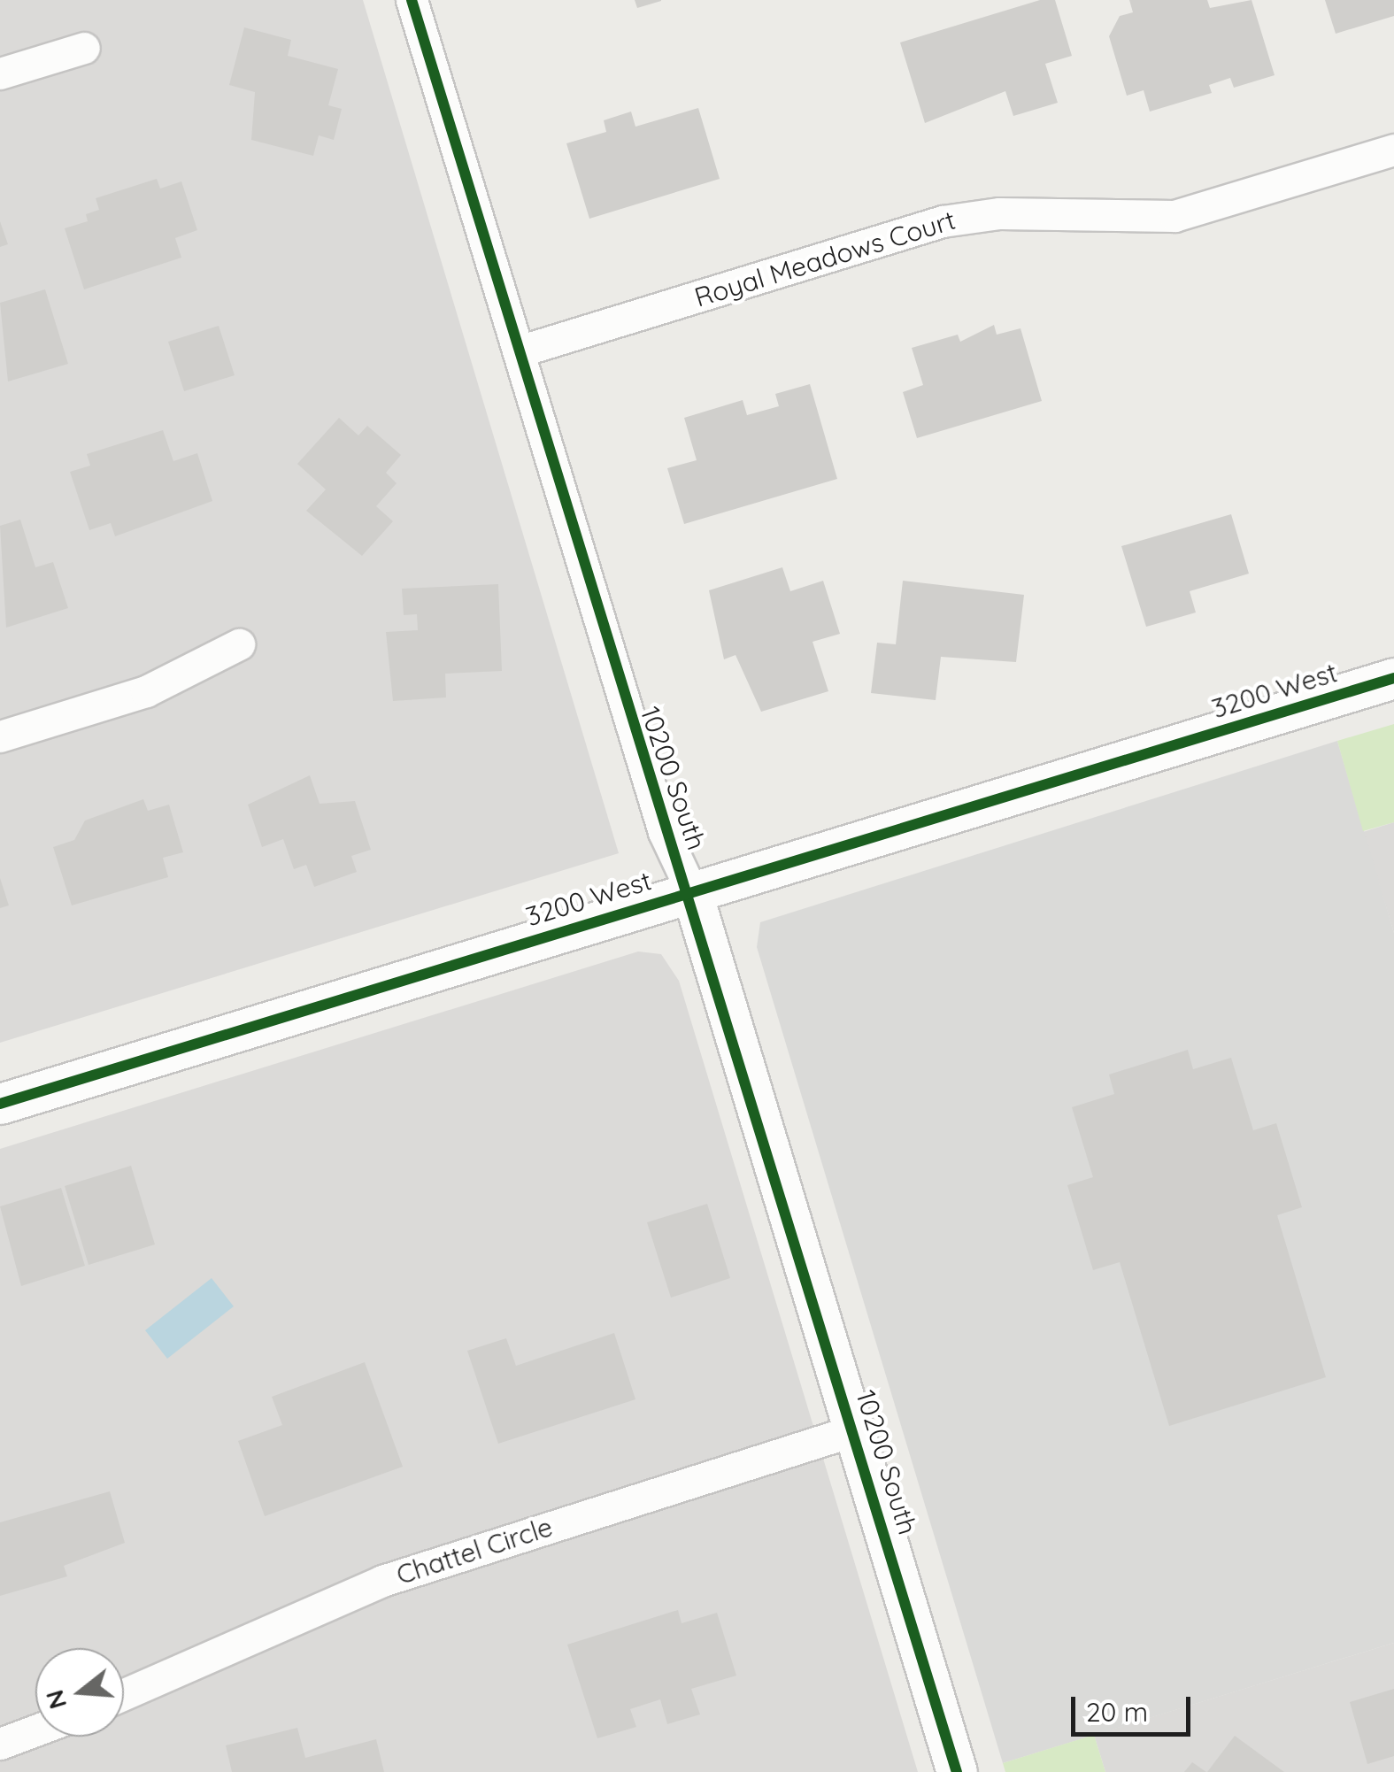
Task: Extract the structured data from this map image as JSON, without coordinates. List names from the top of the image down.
{
  "streets": {
    "street": [
      "Royal Meadows Court",
      "3200 West",
      "10200 South",
      "Chattel Circle"
    ]
  },
  "crossings": [
    ["Royal Meadows Court", "10200 South"],
    ["3200 West", "10200 South"],
    ["10200 South", "Chattel Circle"]
  ],
  "scale_bar": "20 m",
  "north": "left"
}
